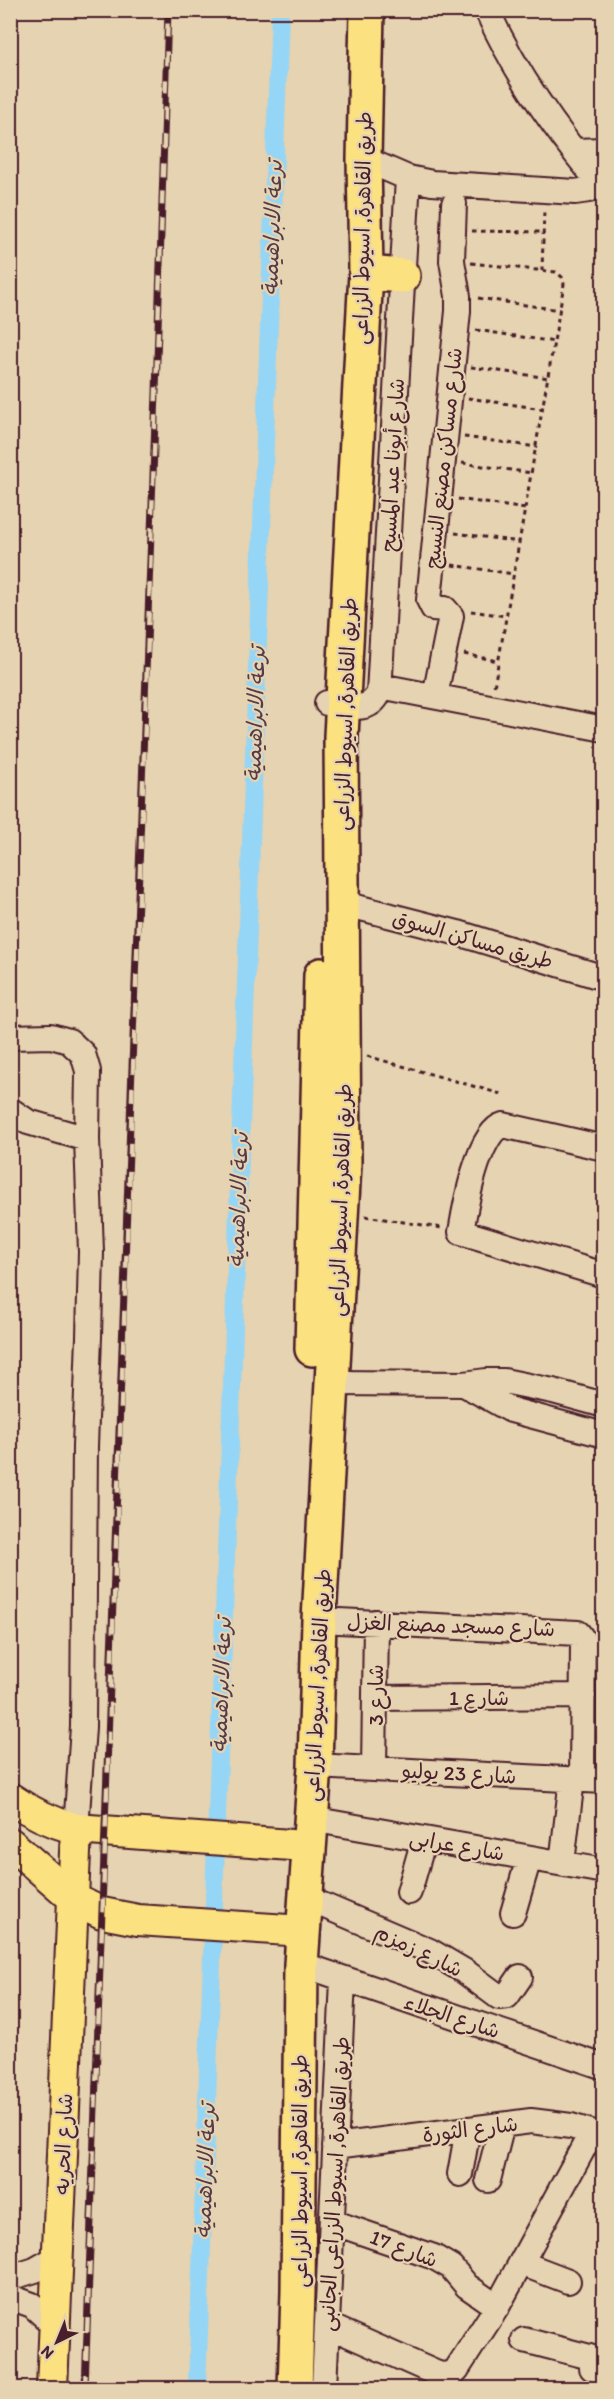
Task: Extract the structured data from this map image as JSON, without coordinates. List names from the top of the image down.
{
  "streets": {
    "highway": ["طريق القاهرة, اسيوط الزراعى"],
    "main road": ["شارع الحريه"],
    "street": [
      "شارع مساكن مصنع النسيج",
      "شارع أبونا عبد المسيح",
      "طريق مساكن السوق",
      "شارع مسجد مصنع الغزل",
      "شارع 3",
      "شارع 1",
      "شارع 23 يوليو",
      "شارع عرابى",
      "شارع زمزم",
      "شارع الجلاء",
      "شارع الثورة",
      "طريق القاهرة, اسيوط الزراعى الجانبى",
      "شارع 17"
    ]
  },
  "crossings": [
    ["طريق القاهرة, اسيوط الزراعى", "طريق مساكن السوق"],
    ["طريق القاهرة, اسيوط الزراعى", "شارع مسجد مصنع الغزل"],
    ["طريق القاهرة, اسيوط الزراعى", "شارع 23 يوليو"],
    ["طريق القاهرة, اسيوط الزراعى", "شارع عرابى"],
    ["طريق القاهرة, اسيوط الزراعى", "شارع زمزم"],
    ["طريق القاهرة, اسيوط الزراعى", "شارع الجلاء"],
    ["شارع مسجد مصنع الغزل", "شارع 3"],
    ["شارع مسجد مصنع الغزل", "شارع 1"],
    ["شارع مسجد مصنع الغزل", "شارع 23 يوليو"],
    ["شارع مسجد مصنع الغزل", "شارع عرابى"],
    ["شارع 3", "شارع 1"],
    ["شارع 3", "شارع 23 يوليو"],
    ["شارع الجلاء", "طريق القاهرة, اسيوط الزراعى الجانبى"],
    ["شارع الثورة", "طريق القاهرة, اسيوط الزراعى الجانبى"],
    ["طريق القاهرة, اسيوط الزراعى الجانبى", "شارع 17"]
  ],
  "water": ["ترعة الابراهيمية"],
  "north": "bottom left"
}
